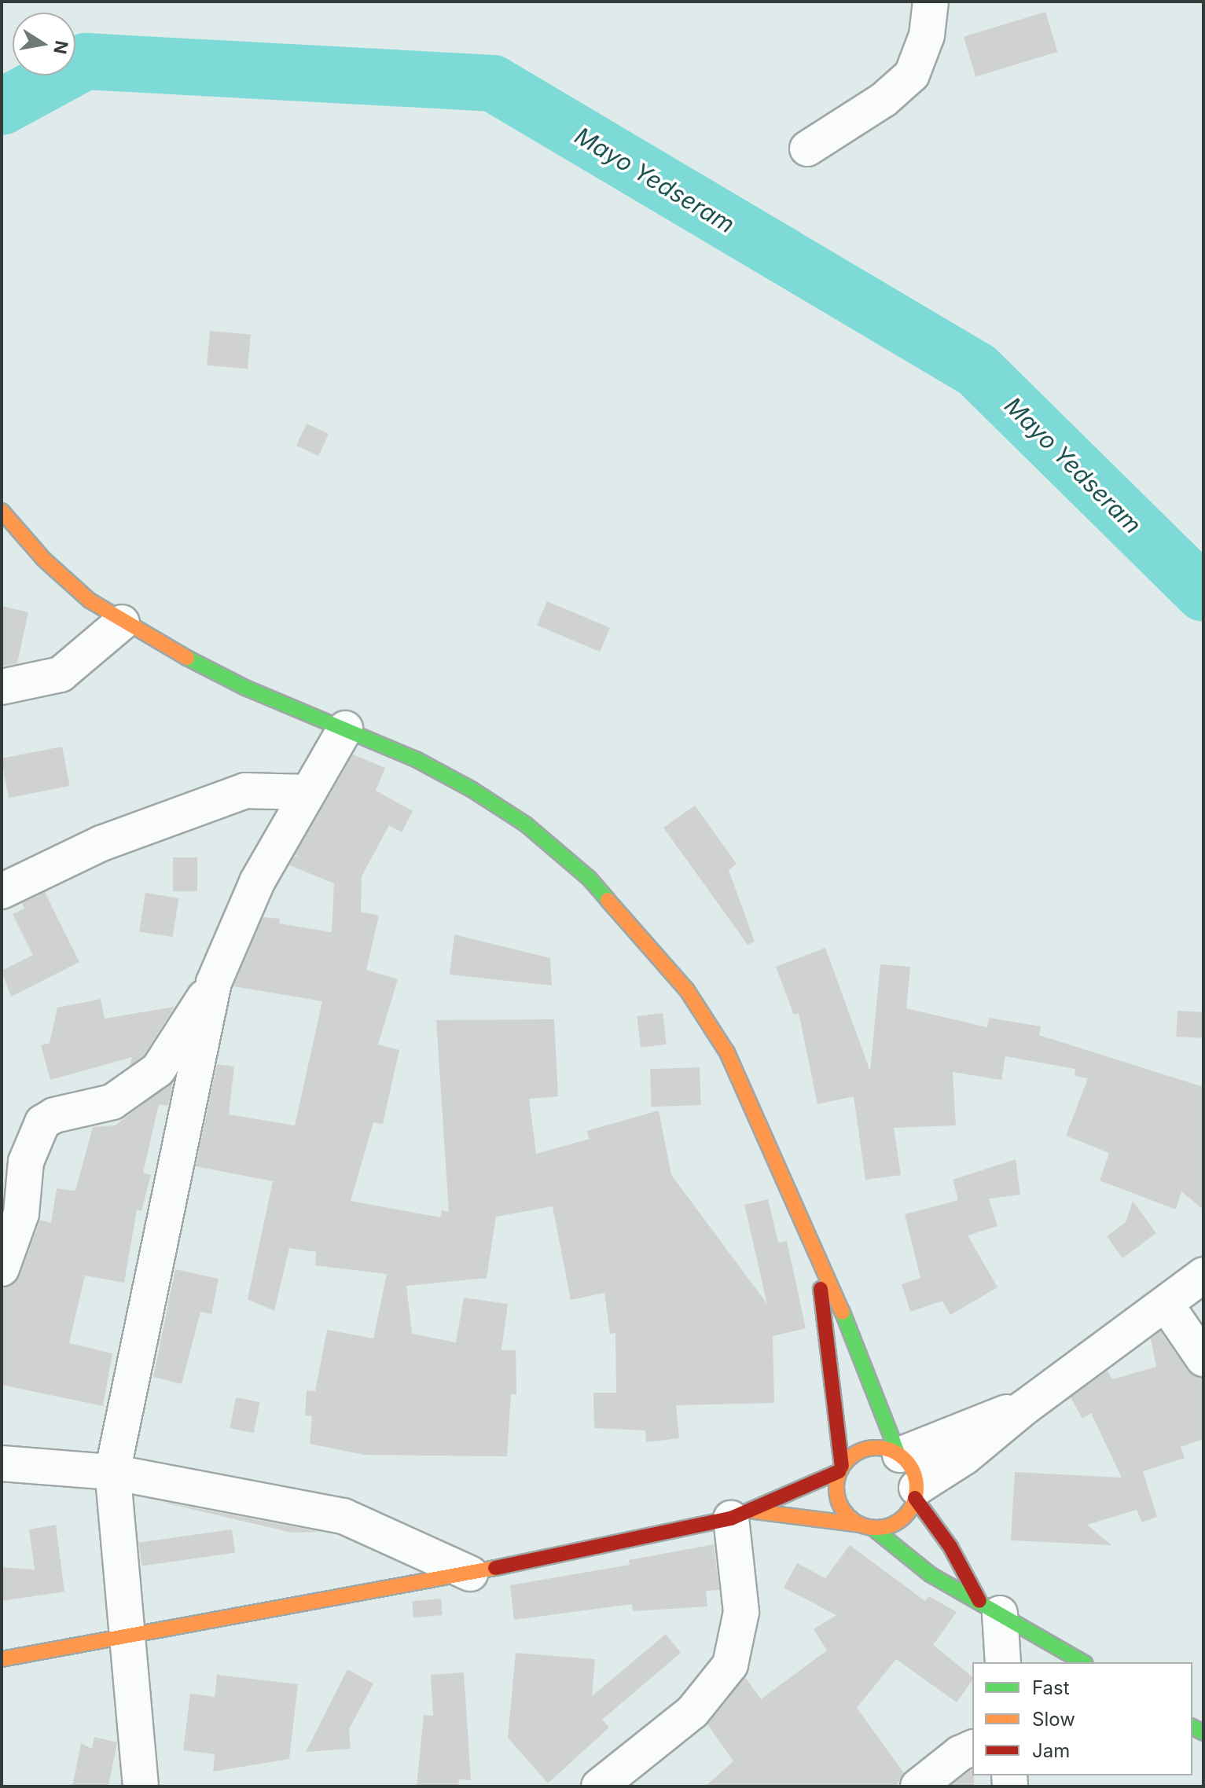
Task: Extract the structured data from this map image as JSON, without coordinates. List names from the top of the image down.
{
  "water": ["Mayo Yedseram"],
  "legend": ["Fast", "Slow", "Jam"],
  "north": "right"
}
